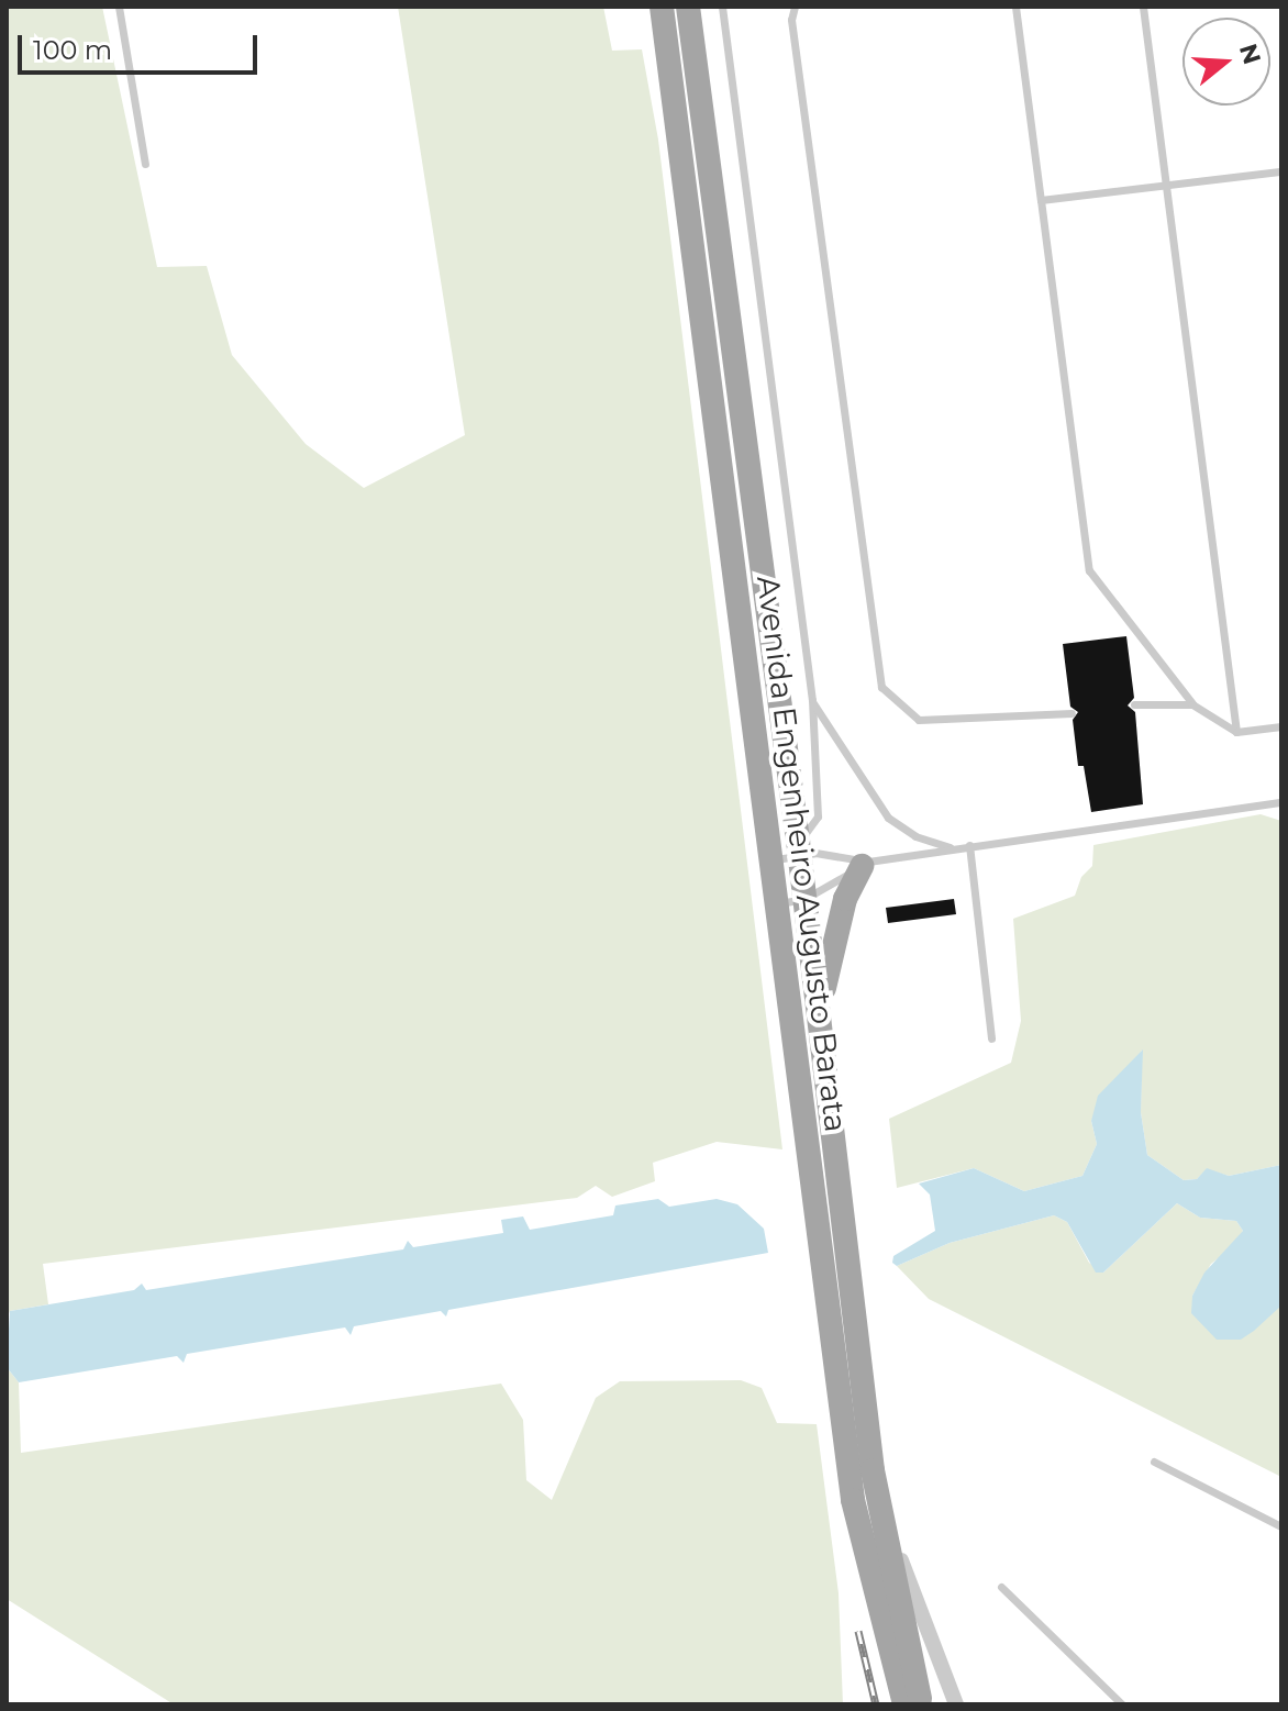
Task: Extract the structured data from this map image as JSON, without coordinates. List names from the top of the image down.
{
  "streets": {
    "main road": ["Avenida Engenheiro Augusto Barata"]
  },
  "scale_bar": "100 m",
  "north": "right"
}
